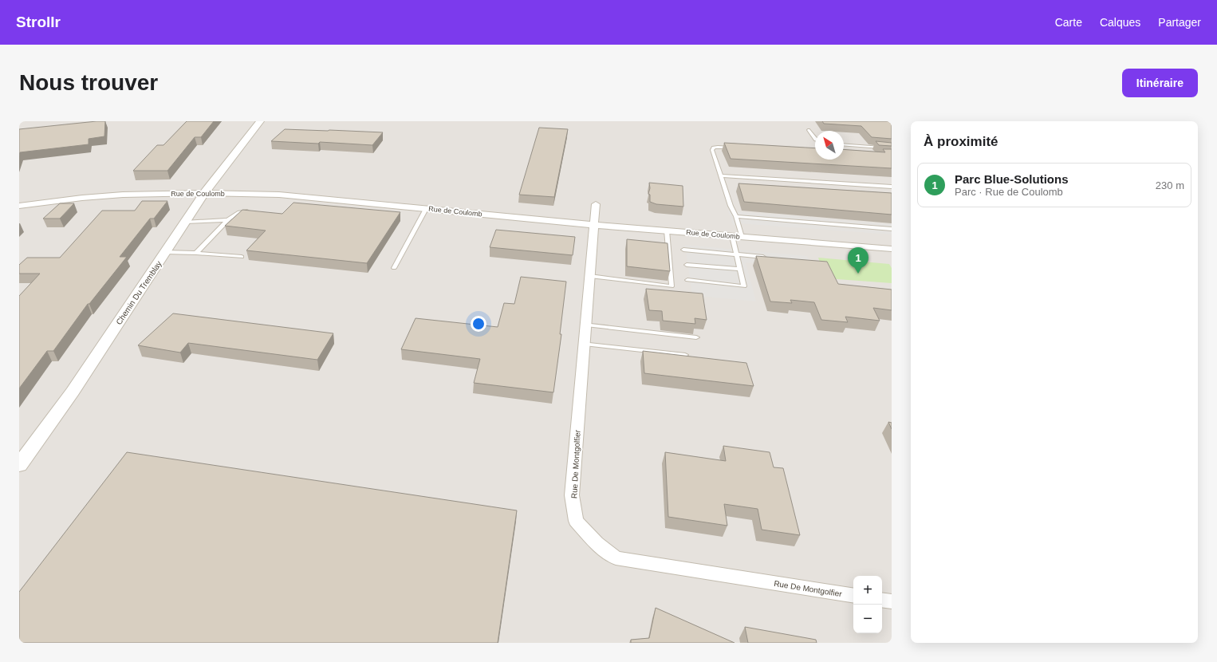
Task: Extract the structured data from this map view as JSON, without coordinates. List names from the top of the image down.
{
  "streets": {
    "street": ["Rue de Coulomb", "Chemin Du Tremblay", "Rue De Montgolfier"]
  },
  "crossings": [
    ["Rue de Coulomb", "Chemin Du Tremblay"],
    ["Rue de Coulomb", "Rue De Montgolfier"]
  ],
  "north": "top left",
  "page": {
    "header": "Strollr",
    "nav": ["Carte", "Calques", "Partager"],
    "buttons": "Itinéraire",
    "title": "Nous trouver",
    "heading": "À proximité",
    "list": [
      {
        "mark": "1",
        "name": "Parc Blue-Solutions",
        "note": "Parc · Rue de Coulomb",
        "value": "230 m"
      }
    ],
    "pins": "1",
    "map_buttons": ["+", "−"]
  }
}
